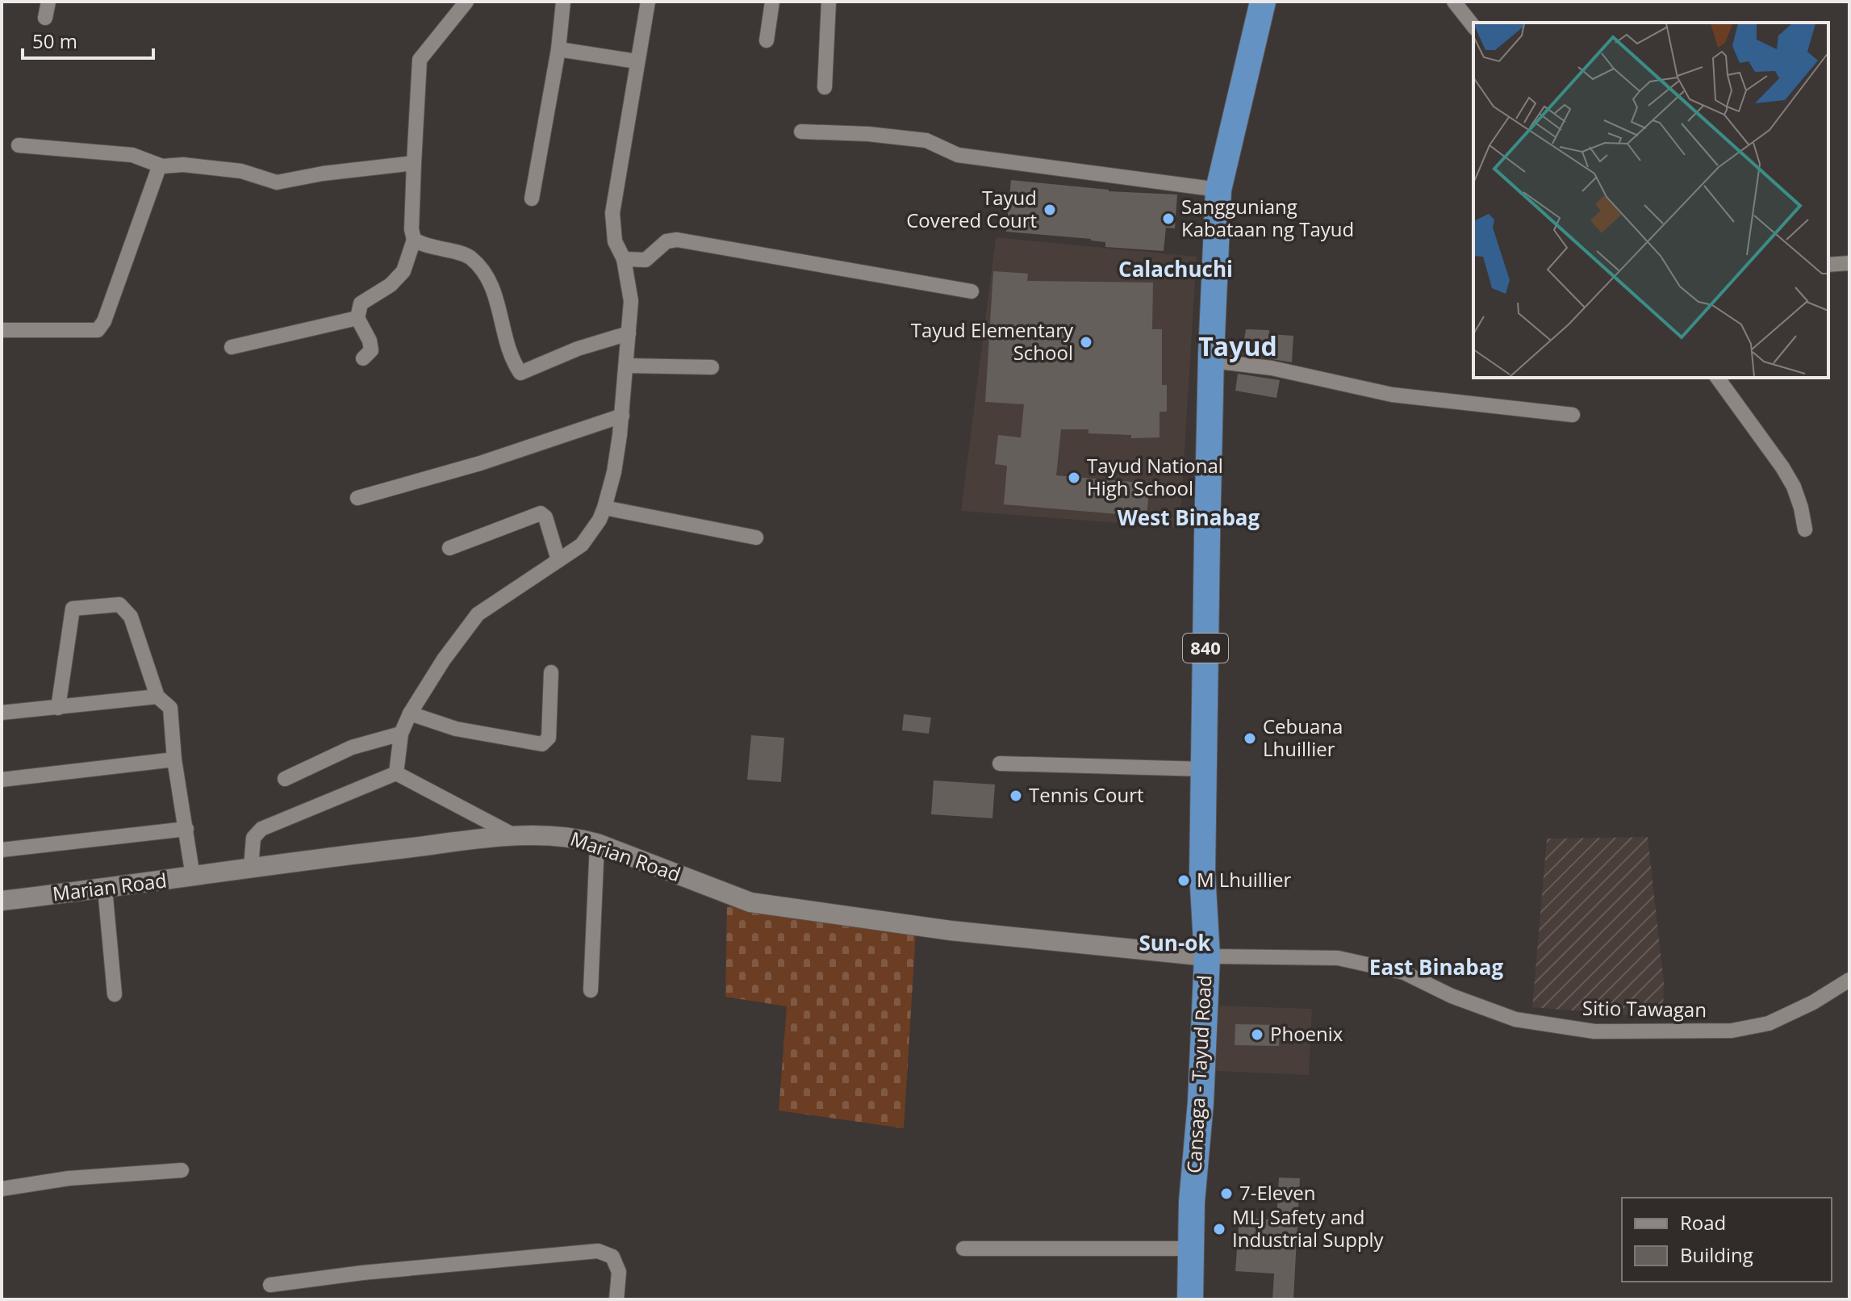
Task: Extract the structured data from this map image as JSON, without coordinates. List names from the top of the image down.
{
  "streets": {
    "highway": ["840", "Cansaga - Tayud Road"],
    "street": ["Marian Road", "Sitio Tawagan"]
  },
  "crossings": [
    ["Marian Road", "Sitio Tawagan"],
    ["Marian Road", "Cansaga - Tayud Road"],
    ["Sitio Tawagan", "Cansaga - Tayud Road"]
  ],
  "districts": [
    "Calachuchi",
    "Tayud",
    "West Binabag",
    "Sun-ok",
    "East Binabag"
  ],
  "places": [
    "Tayud Covered Court",
    "Sangguniang Kabataan ng Tayud",
    "Tayud Elementary School",
    "Tayud National High School",
    "Cebuana Lhuillier",
    "Tennis Court",
    "M Lhuillier",
    "Phoenix",
    "7-Eleven",
    "MLJ Safety and Industrial Supply"
  ],
  "legend": ["Road", "Building"],
  "scale_bar": "50 m"
}
